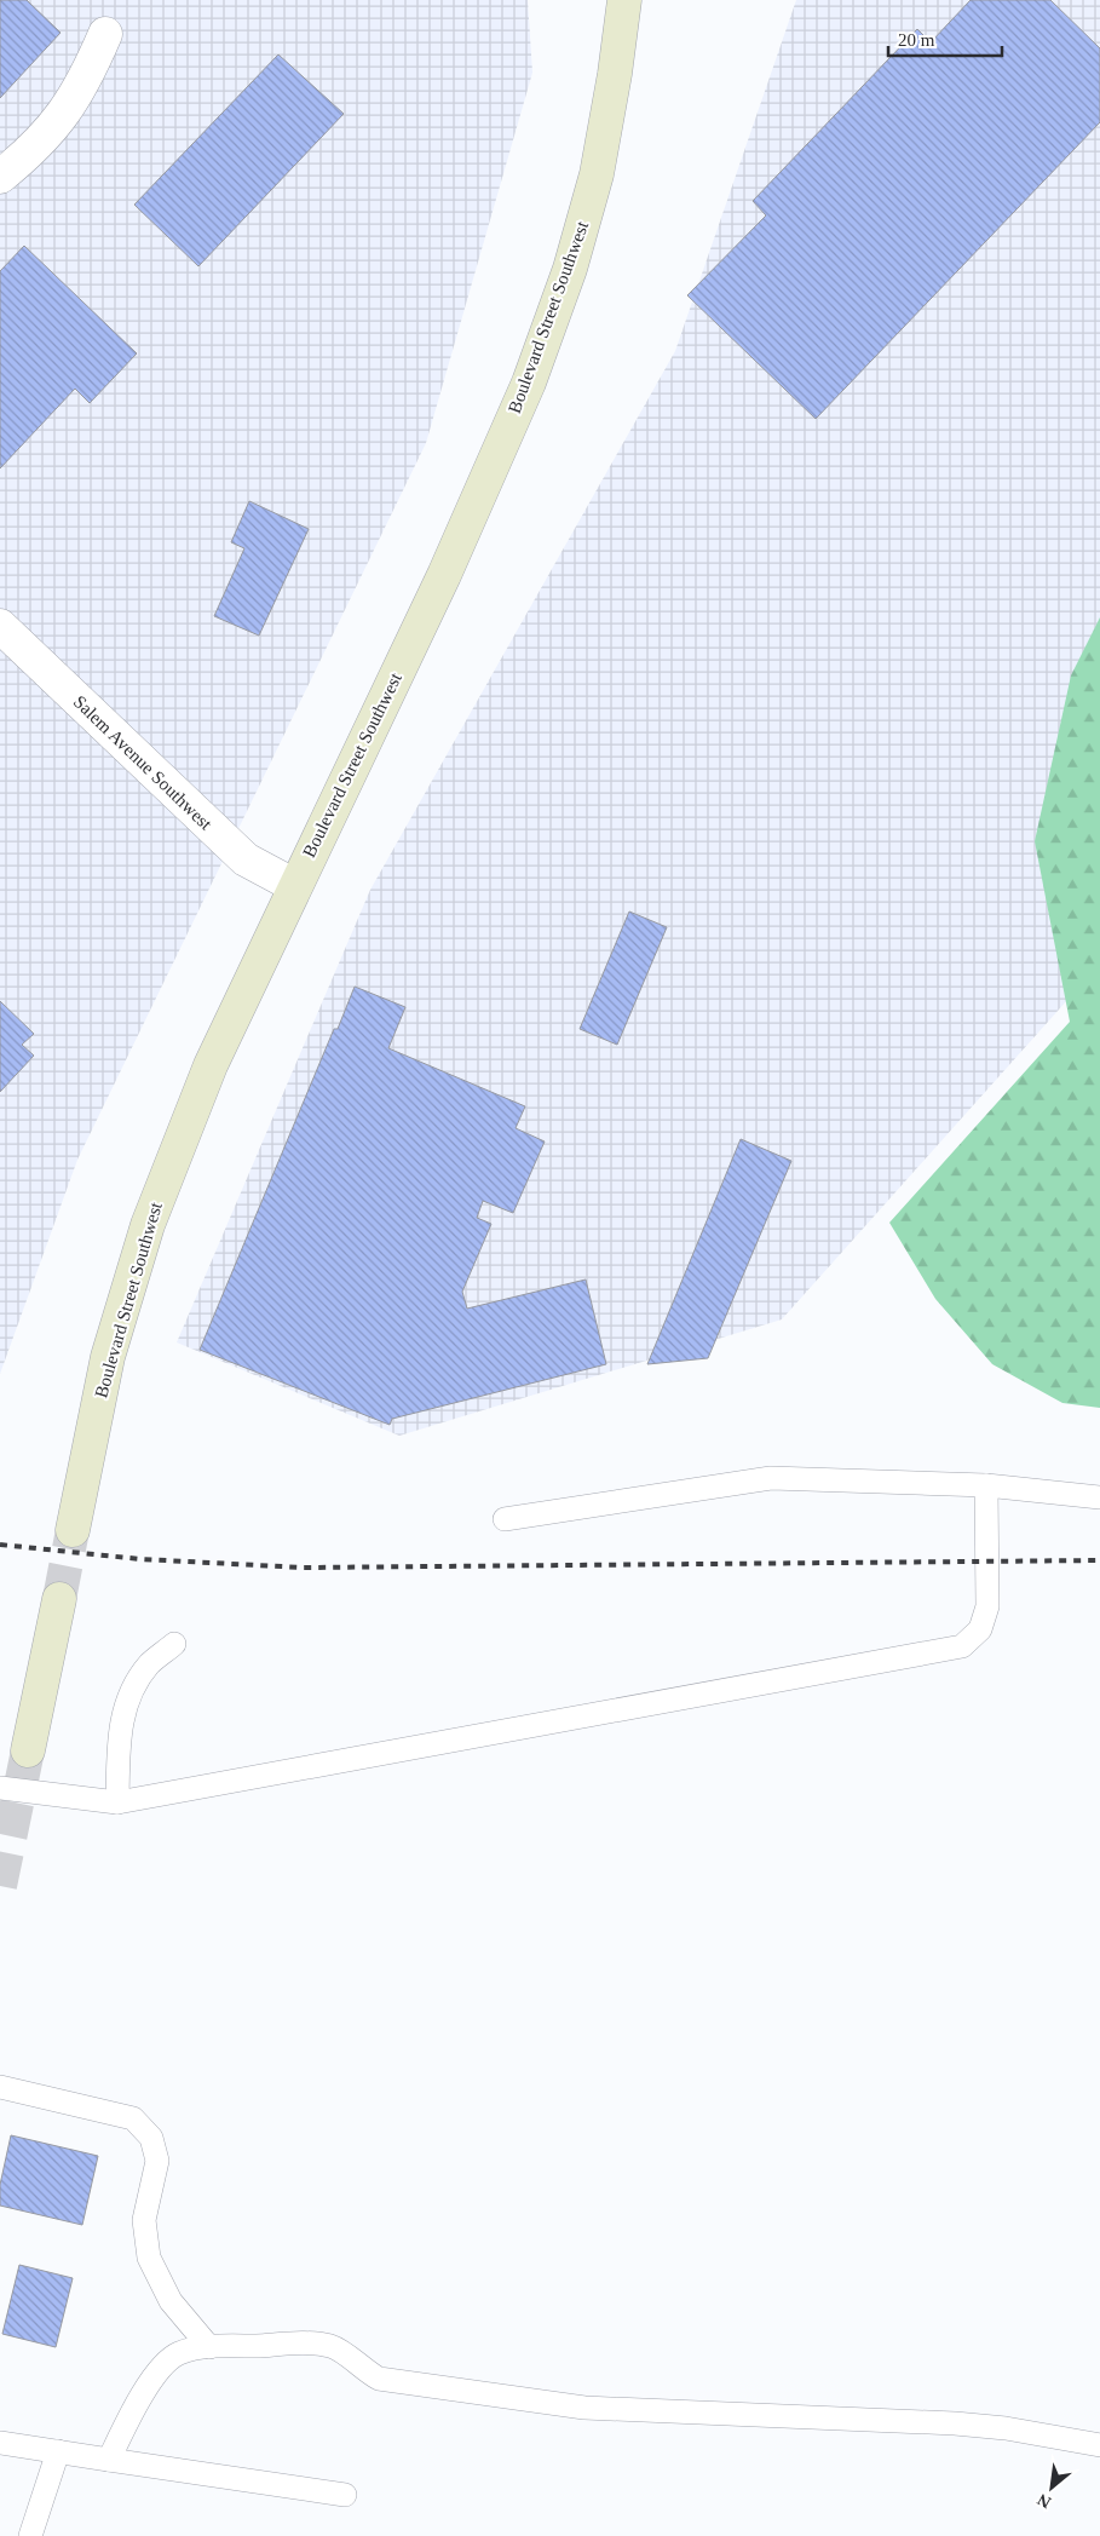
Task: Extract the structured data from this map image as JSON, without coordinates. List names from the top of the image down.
{
  "streets": {
    "main road": ["Boulevard Street Southwest"],
    "street": ["Salem Avenue Southwest"]
  },
  "crossings": [
    ["Boulevard Street Southwest", "Salem Avenue Southwest"]
  ],
  "scale_bar": "20 m",
  "north": "bottom left"
}
